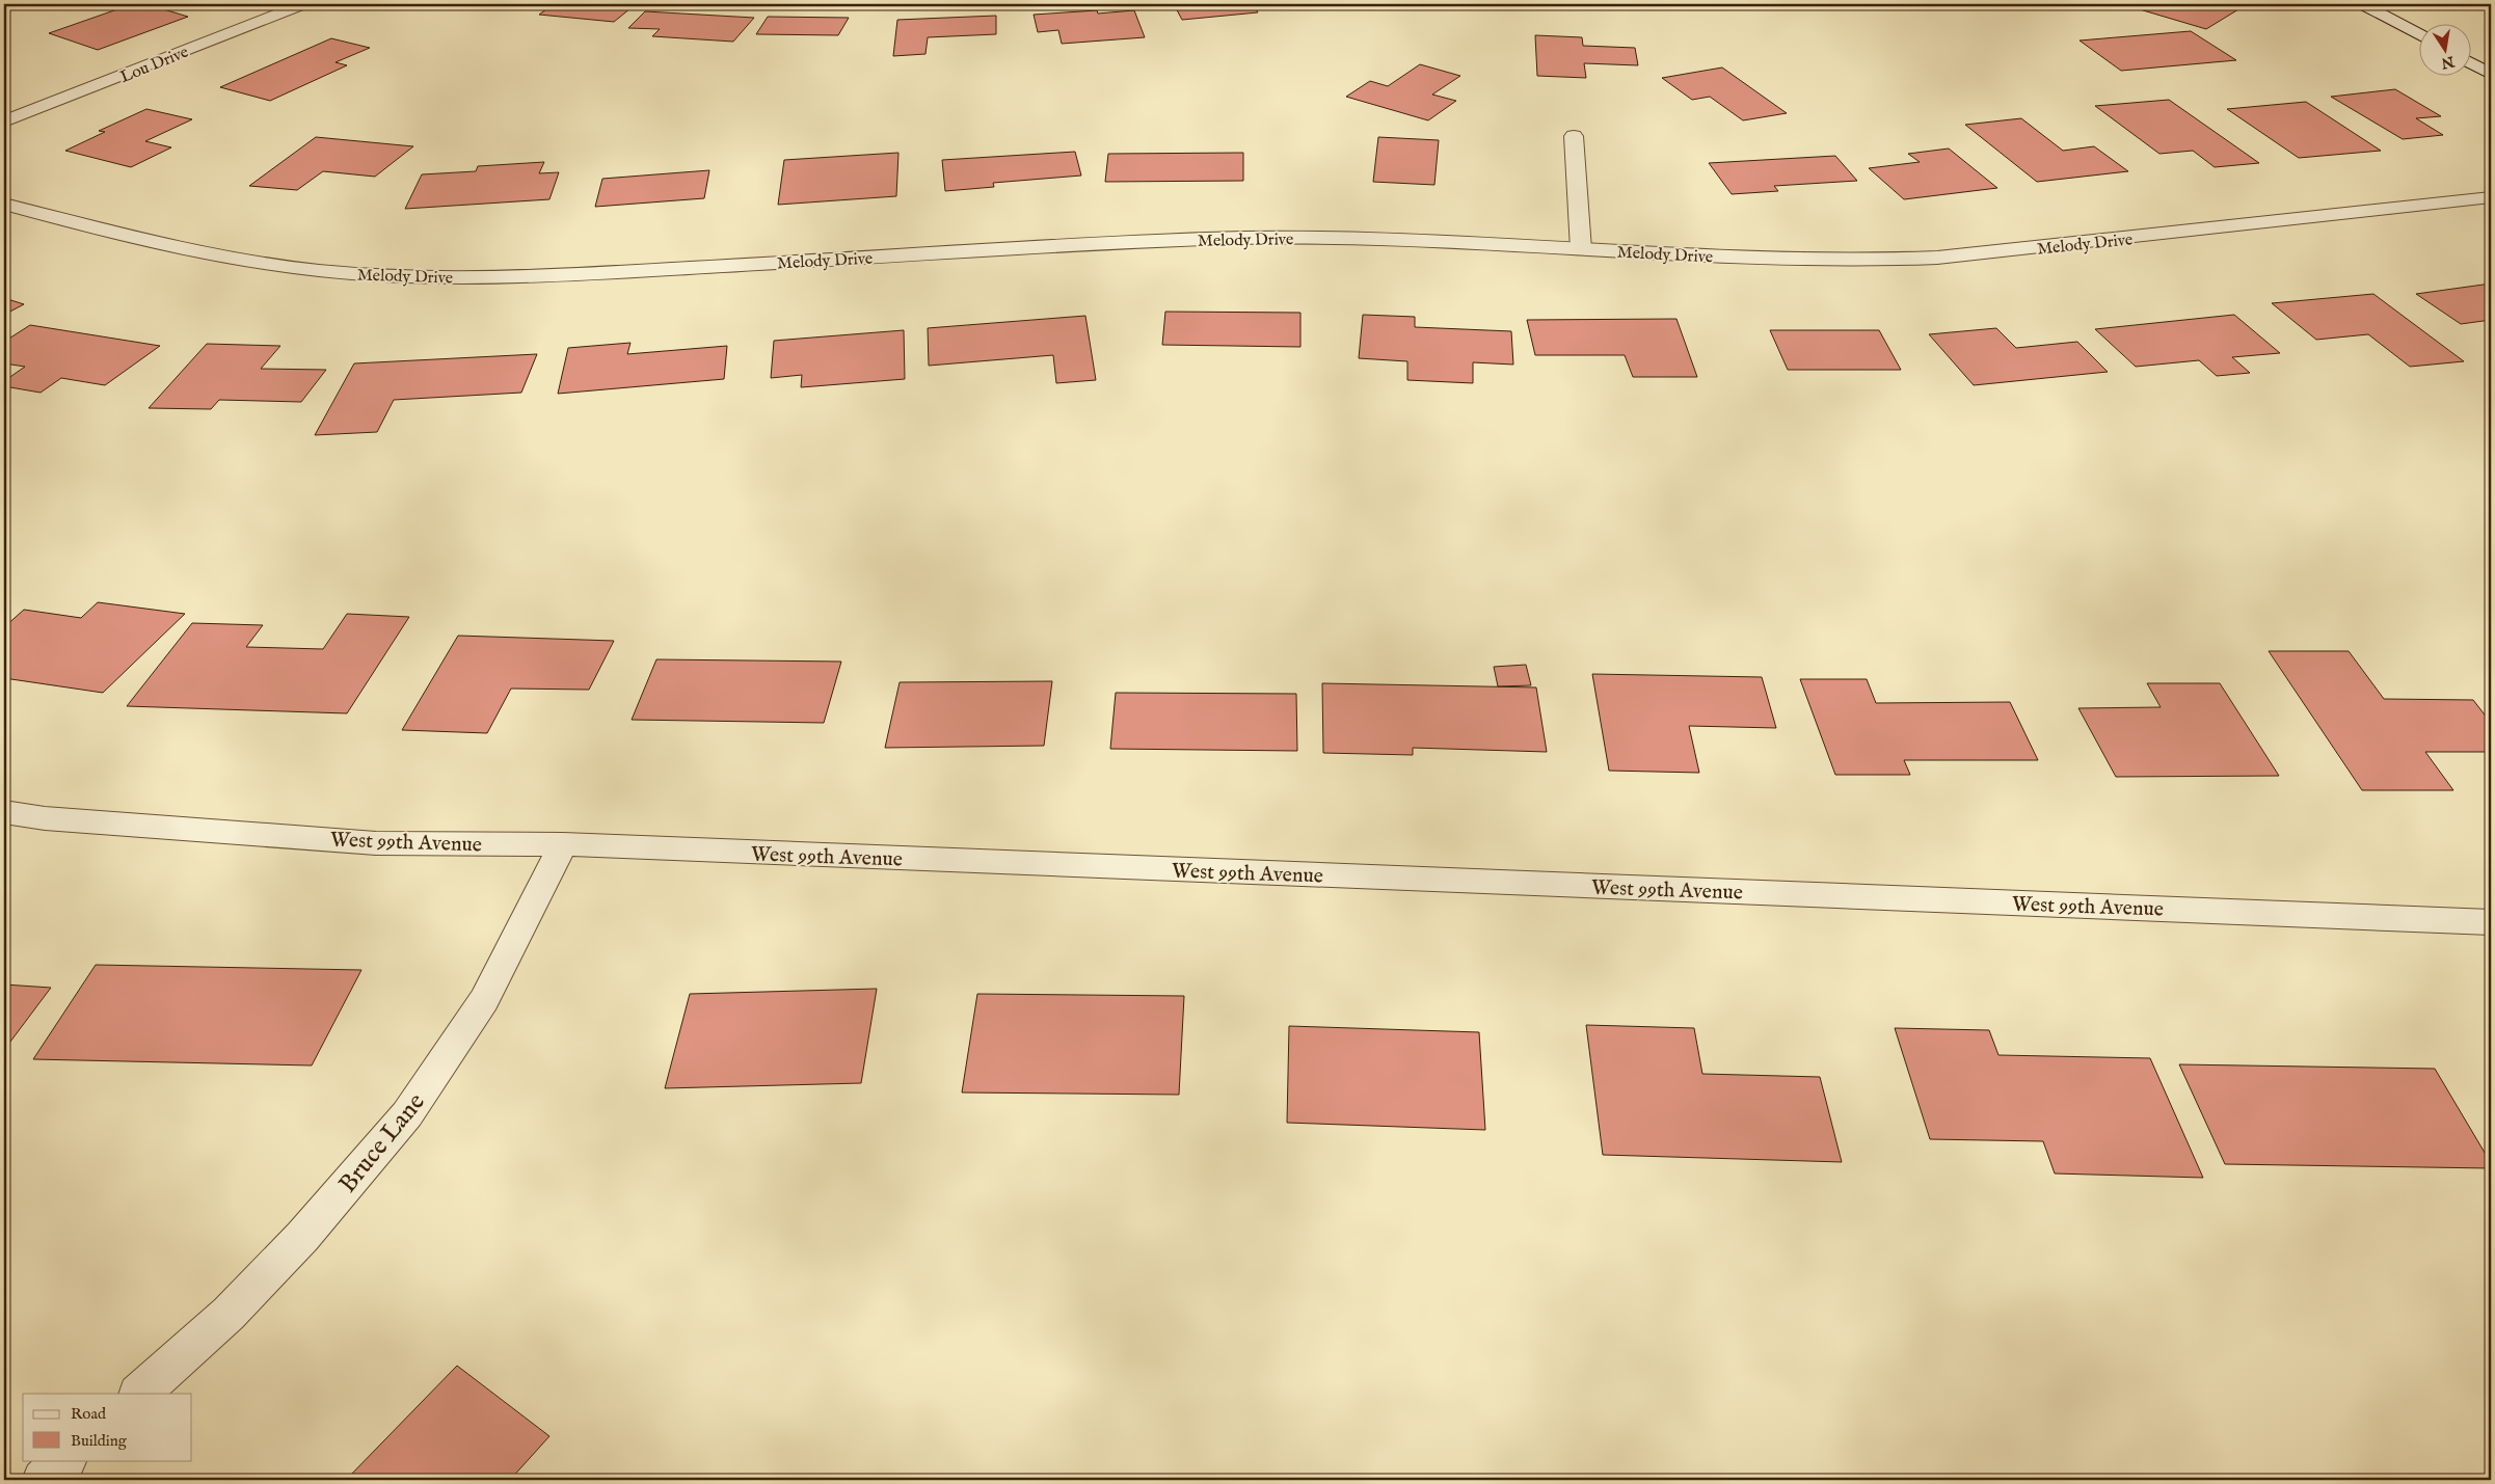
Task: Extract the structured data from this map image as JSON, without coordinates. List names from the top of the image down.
{
  "streets": {
    "street": [
      "Lou Drive",
      "Melody Drive",
      "West 99th Avenue",
      "Bruce Lane"
    ]
  },
  "crossings": [
    ["West 99th Avenue", "Bruce Lane"]
  ],
  "legend": ["Road", "Building"],
  "north": "bottom"
}
